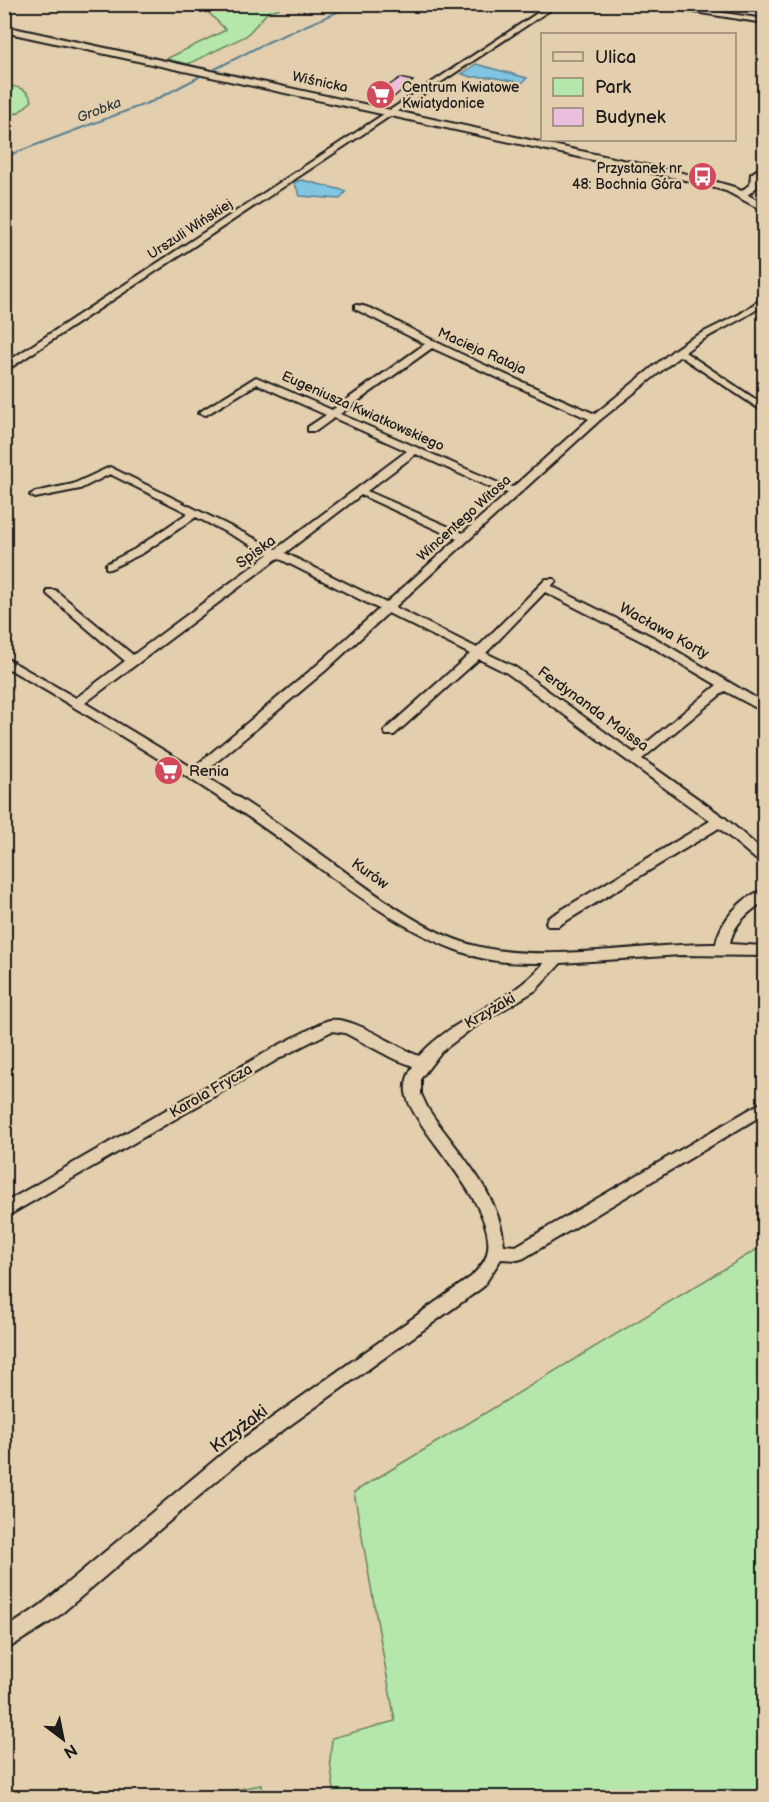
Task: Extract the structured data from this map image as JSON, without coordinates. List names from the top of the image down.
{
  "streets": {
    "main road": ["Wiśnicka"],
    "street": [
      "Urszuli Wińskiej",
      "Macieja Rataja",
      "Eugeniusza Kwiatkowskiego",
      "Wincentego Witosa",
      "Spiska",
      "Wacława Korty",
      "Ferdynanda Maissa",
      "Kurów",
      "Krzyżaki",
      "Karola Frycza"
    ]
  },
  "crossings": [
    ["Wiśnicka", "Urszuli Wińskiej"],
    ["Macieja Rataja", "Wincentego Witosa"],
    ["Eugeniusza Kwiatkowskiego", "Wincentego Witosa"],
    ["Eugeniusza Kwiatkowskiego", "Spiska"],
    ["Wincentego Witosa", "Ferdynanda Maissa"],
    ["Wincentego Witosa", "Kurów"],
    ["Spiska", "Ferdynanda Maissa"],
    ["Spiska", "Kurów"],
    ["Wacława Korty", "Ferdynanda Maissa"],
    ["Kurów", "Krzyżaki"],
    ["Krzyżaki", "Karola Frycza"]
  ],
  "water": ["Grobka"],
  "places": {
    "supermarket": ["Centrum Kwiatowe Kwiatydonice", "Renia"],
    "bus stop": ["Przystanek nr 48: Bochnia Góra"]
  },
  "legend": ["Ulica", "Park", "Budynek"],
  "north": "bottom right"
}
